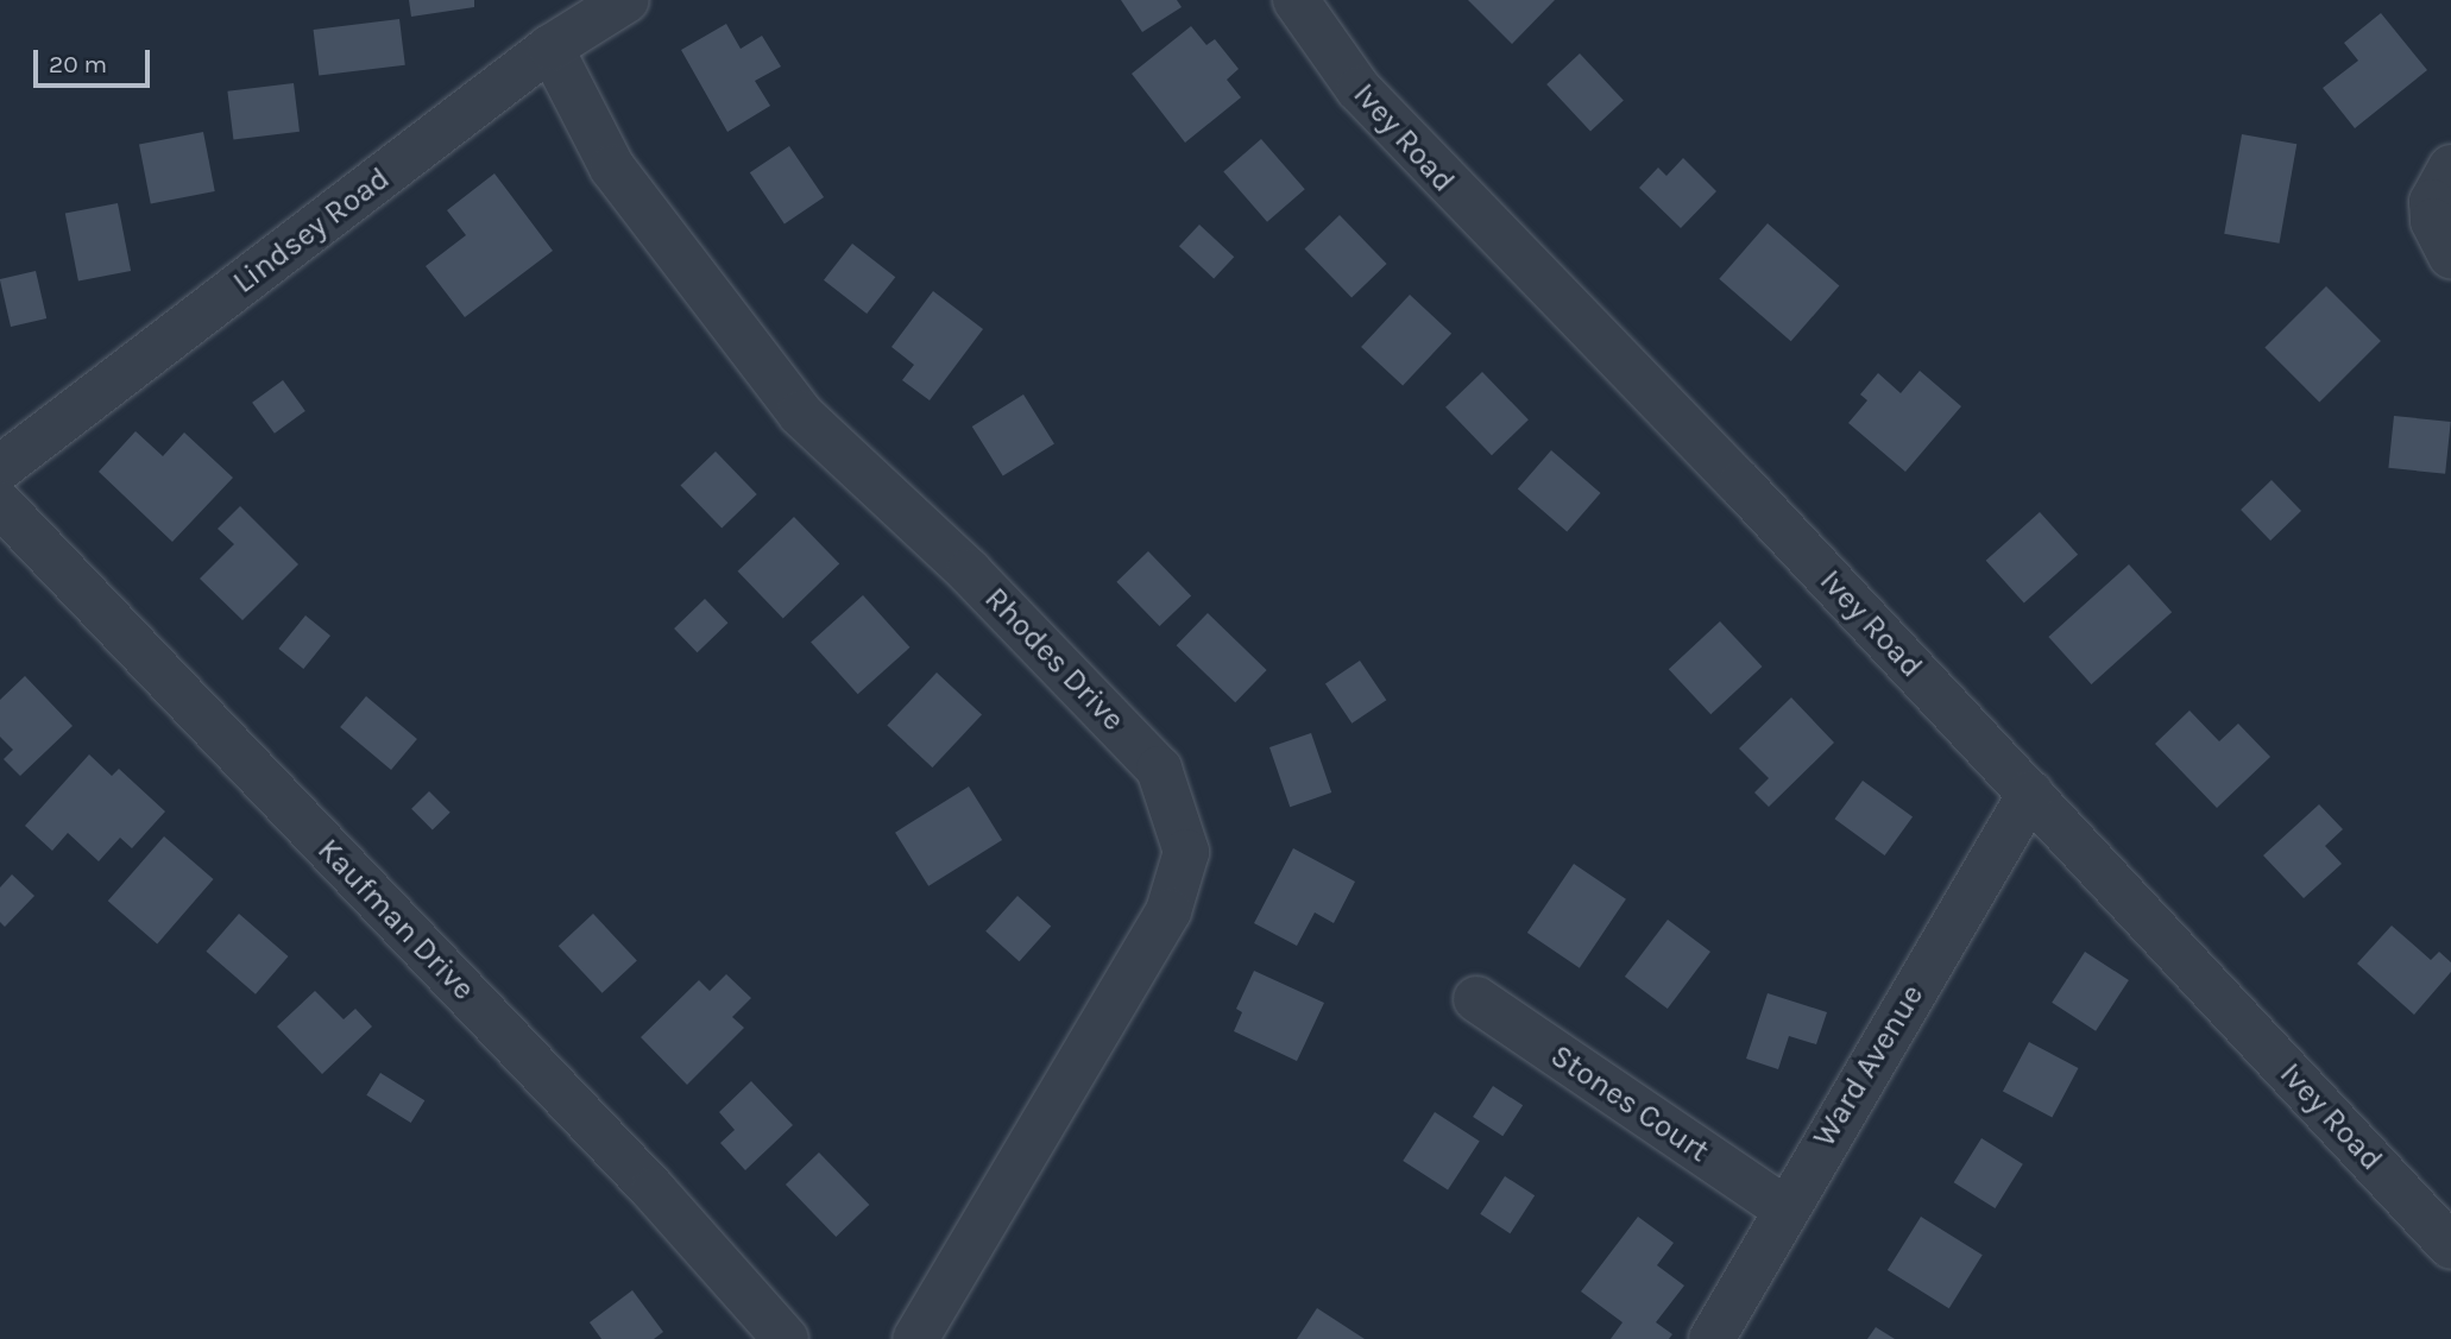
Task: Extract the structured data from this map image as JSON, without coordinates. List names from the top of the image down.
{
  "streets": {
    "street": [
      "Ivey Road",
      "Lindsey Road",
      "Rhodes Drive",
      "Kaufman Drive",
      "Ward Avenue",
      "Stones Court"
    ]
  },
  "crossings": [
    ["Ivey Road", "Ward Avenue"],
    ["Lindsey Road", "Rhodes Drive"],
    ["Ward Avenue", "Stones Court"]
  ],
  "scale_bar": "20 m"
}
